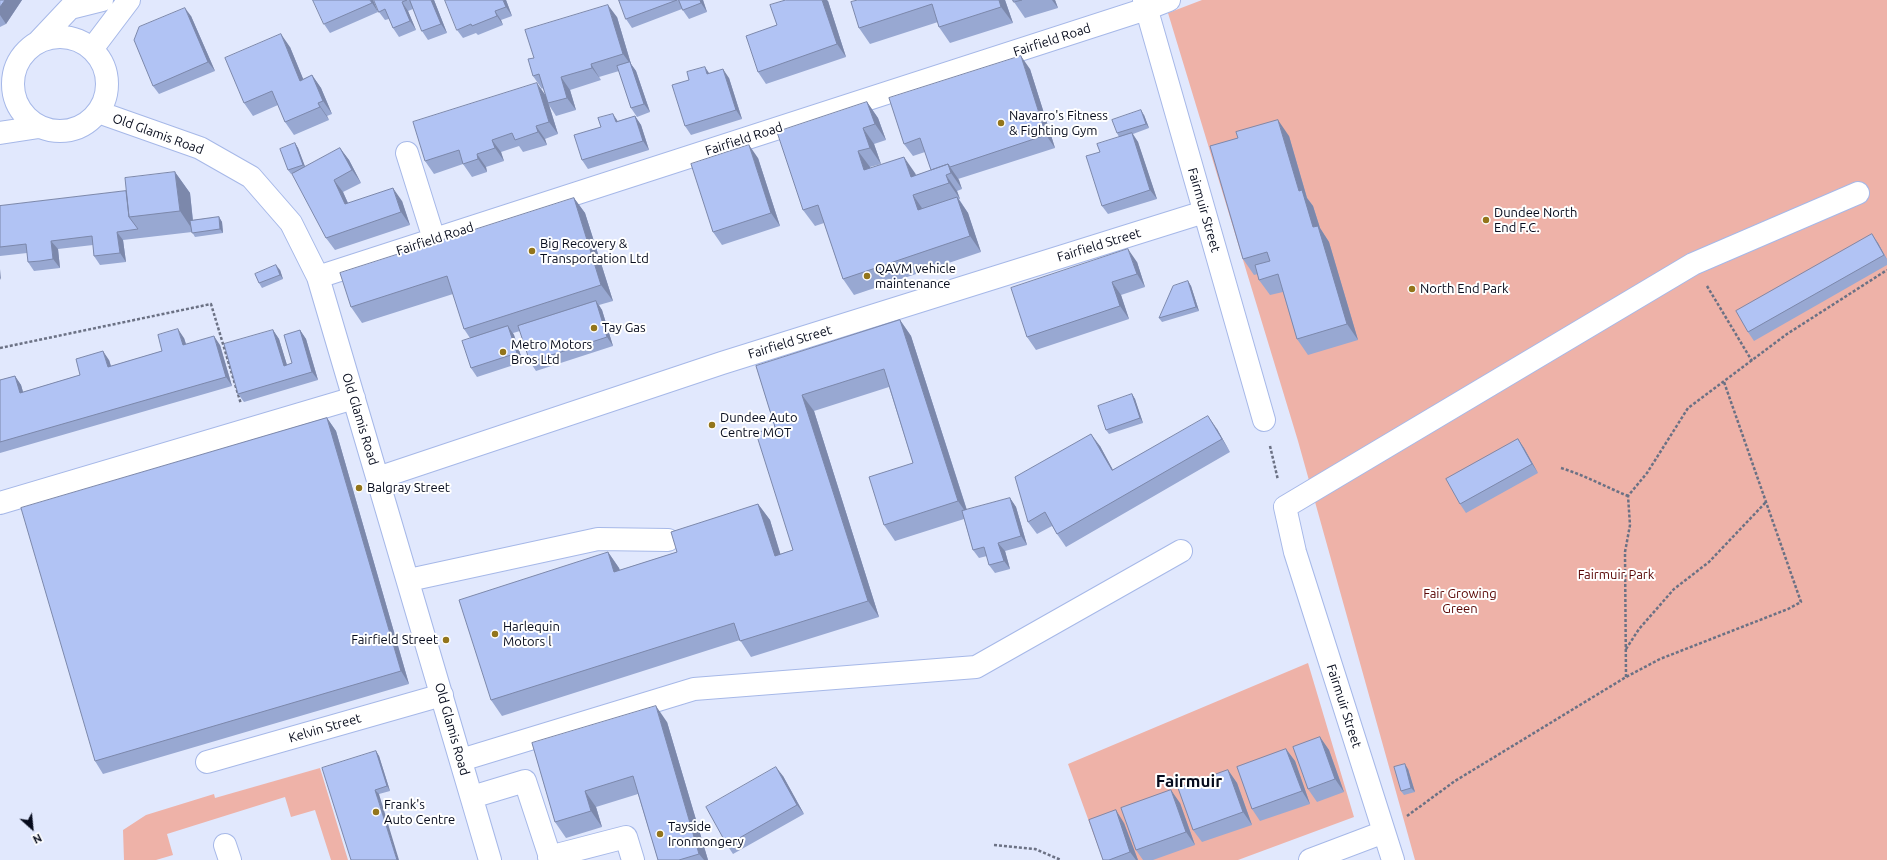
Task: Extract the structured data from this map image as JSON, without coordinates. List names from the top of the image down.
{
  "streets": {
    "street": [
      "Fairfield Road",
      "Old Glamis Road",
      "Fairmuir Street",
      "Fairfield Street",
      "Kelvin Street"
    ]
  },
  "crossings": [
    ["Fairfield Road", "Old Glamis Road"],
    ["Fairfield Road", "Fairmuir Street"],
    ["Old Glamis Road", "Fairfield Street"],
    ["Old Glamis Road", "Kelvin Street"],
    ["Fairmuir Street", "Fairfield Street"]
  ],
  "districts": ["Fairmuir"],
  "parks": ["Fairmuir Park", "Fair Growing Green"],
  "places": [
    "Navarro's Fitness & Fighting Gym",
    "Dundee North End F.C.",
    "Big Recovery & Transportation Ltd",
    "QAVM vehicle maintenance",
    "North End Park",
    "Tay Gas",
    "Metro Motors Bros Ltd",
    "Dundee Auto Centre MOT",
    "Balgray Street",
    "Harlequin Motors l",
    "Fairfield Street",
    "Frank's Auto Centre",
    "Tayside Ironmongery"
  ],
  "north": "bottom right"
}
